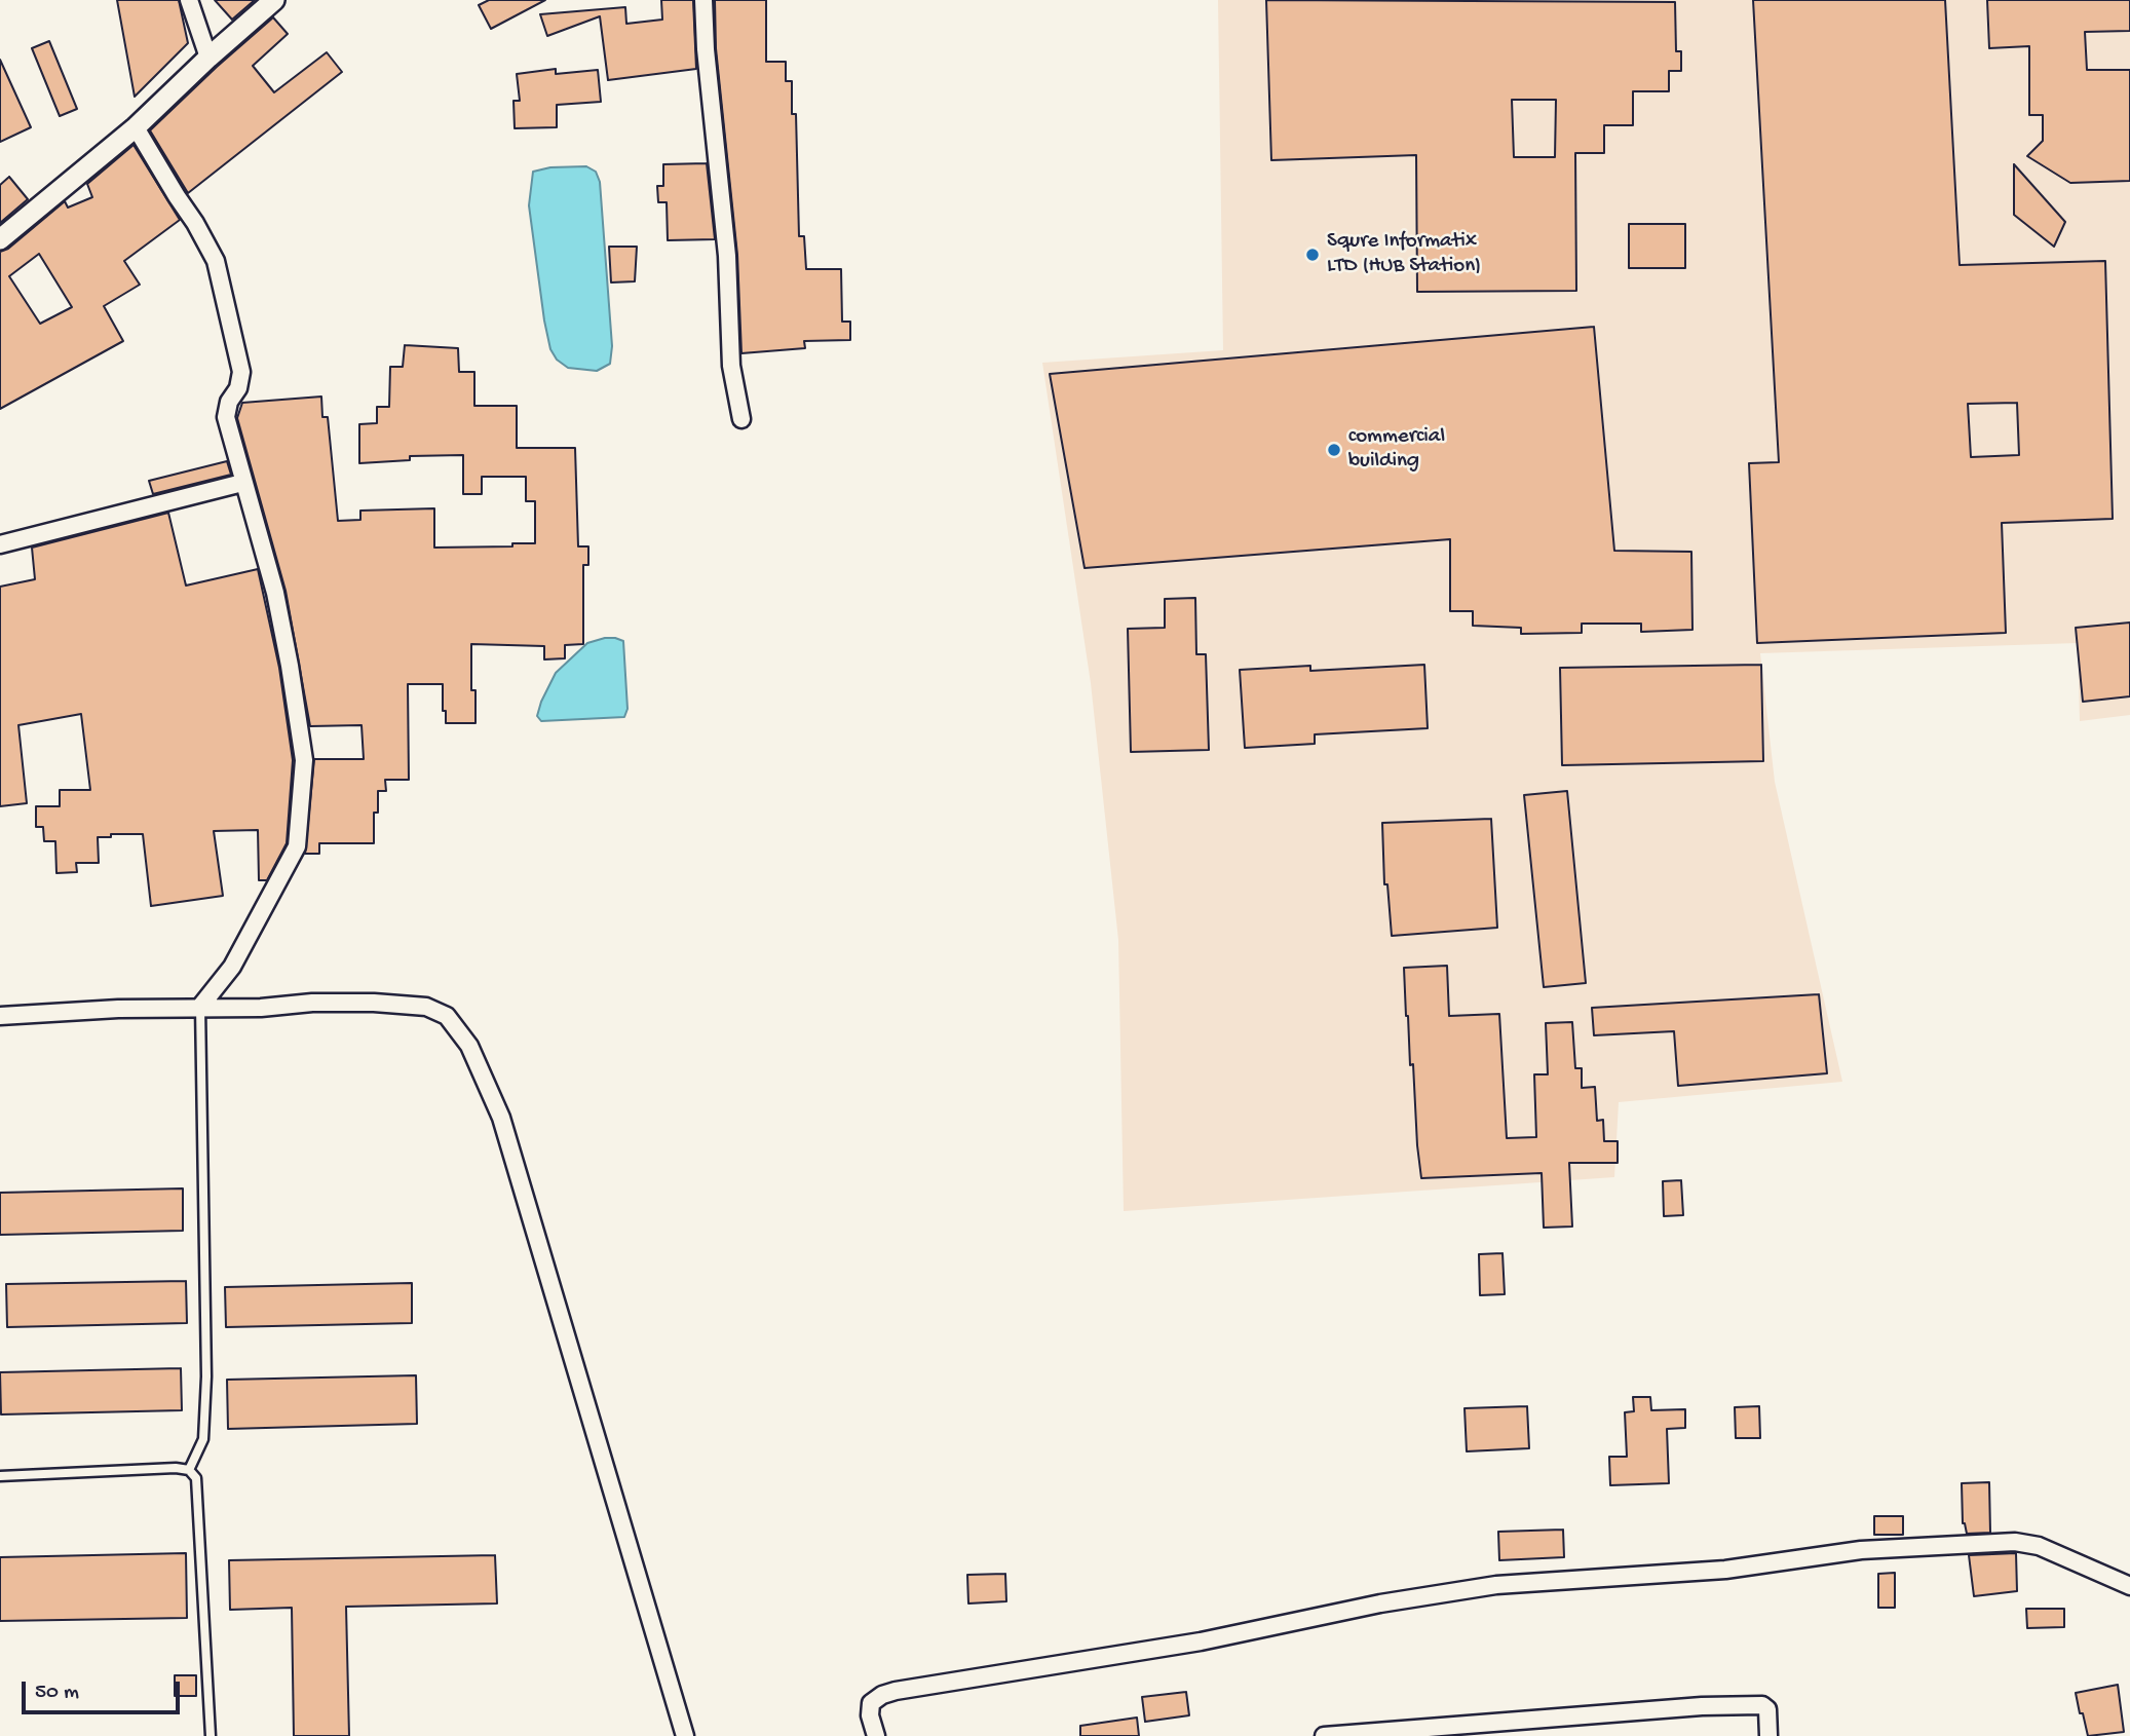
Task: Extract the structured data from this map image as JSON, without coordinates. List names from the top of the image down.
{
  "places": ["Squre Informatix LTD (HUB Station)", "commercial building"],
  "scale_bar": "50 m"
}
